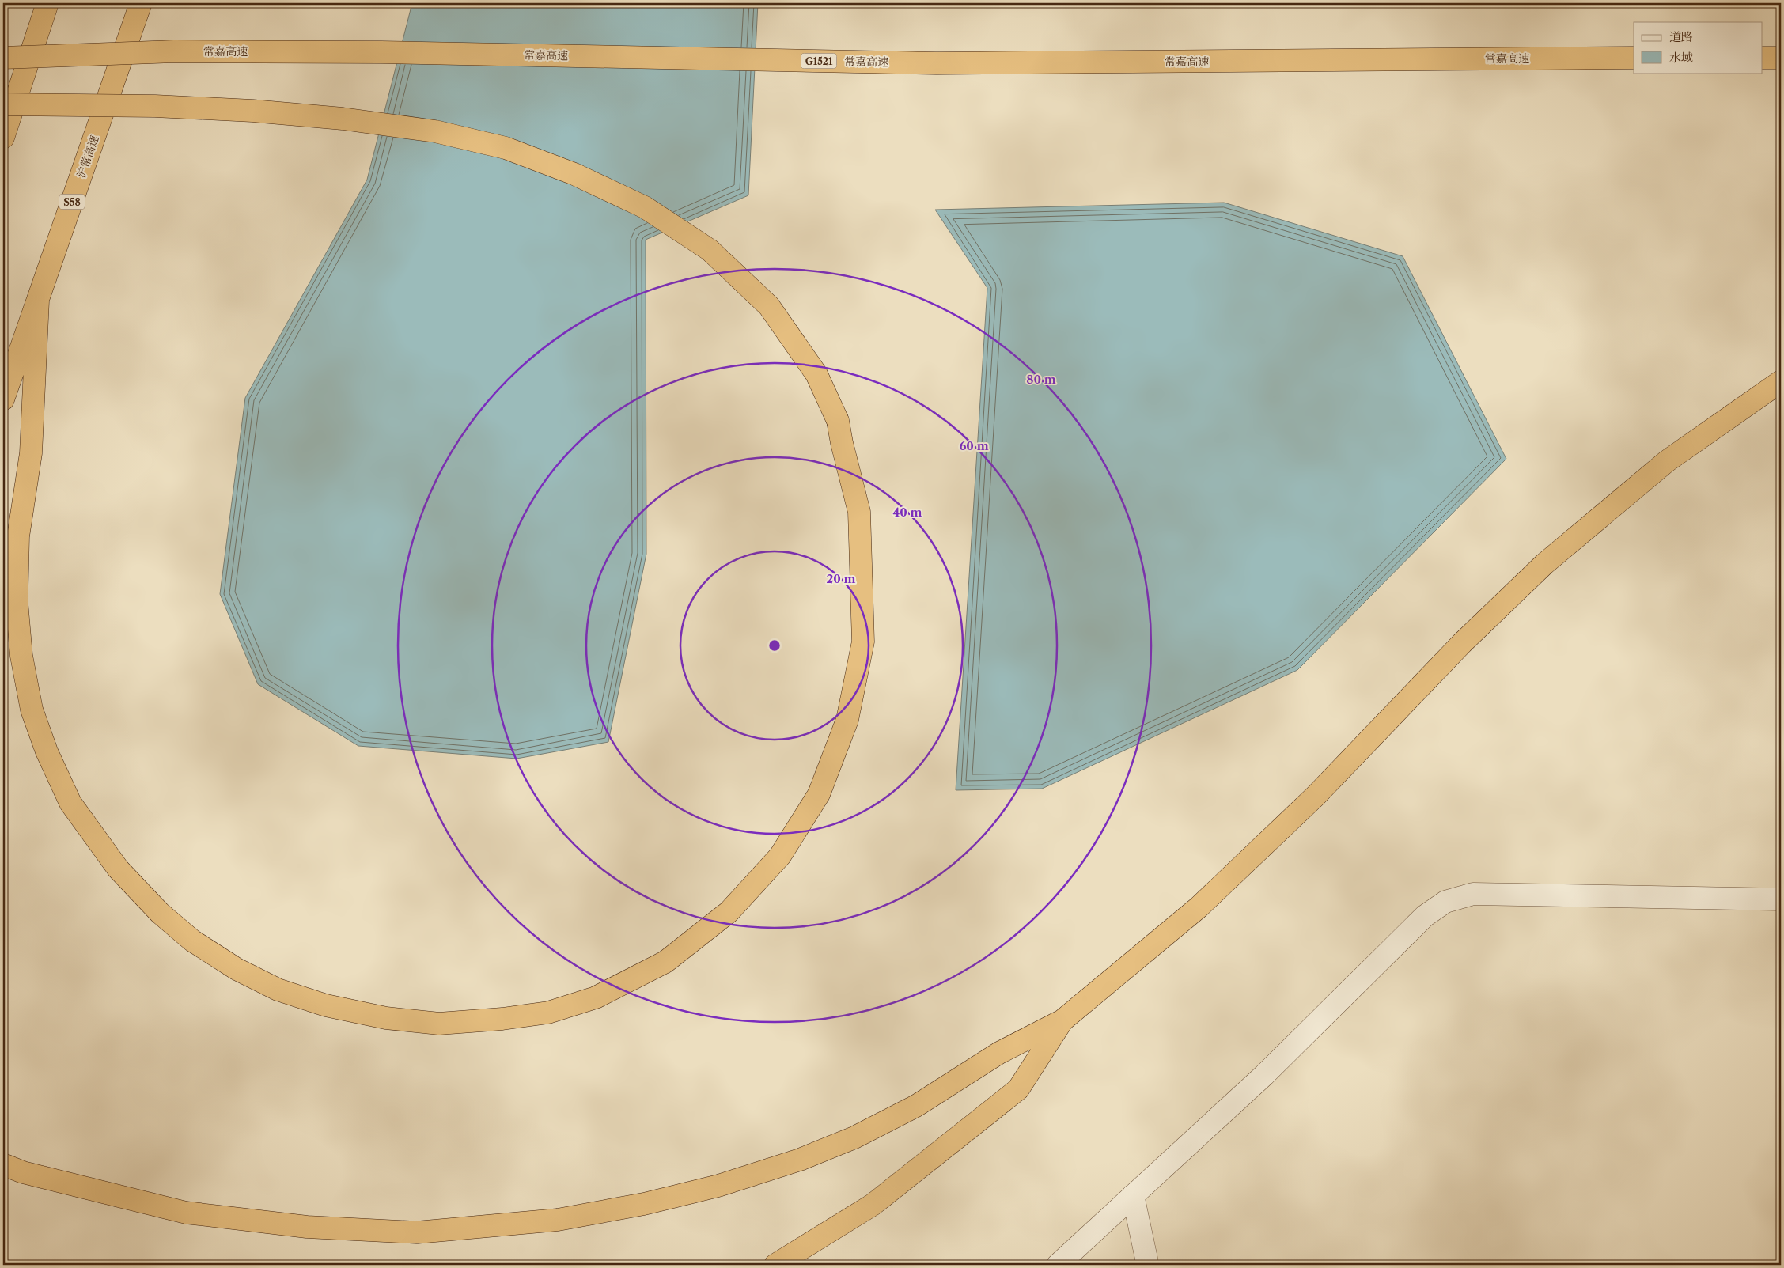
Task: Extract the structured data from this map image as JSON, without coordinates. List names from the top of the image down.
{
  "streets": {
    "highway": [
      "常嘉高速",
      "G1521",
      "沪常高速",
      "S58"
    ]
  },
  "legend": ["道路", "水域"],
  "rings": [
    "80 m",
    "60 m",
    "40 m",
    "20 m"
  ]
}
